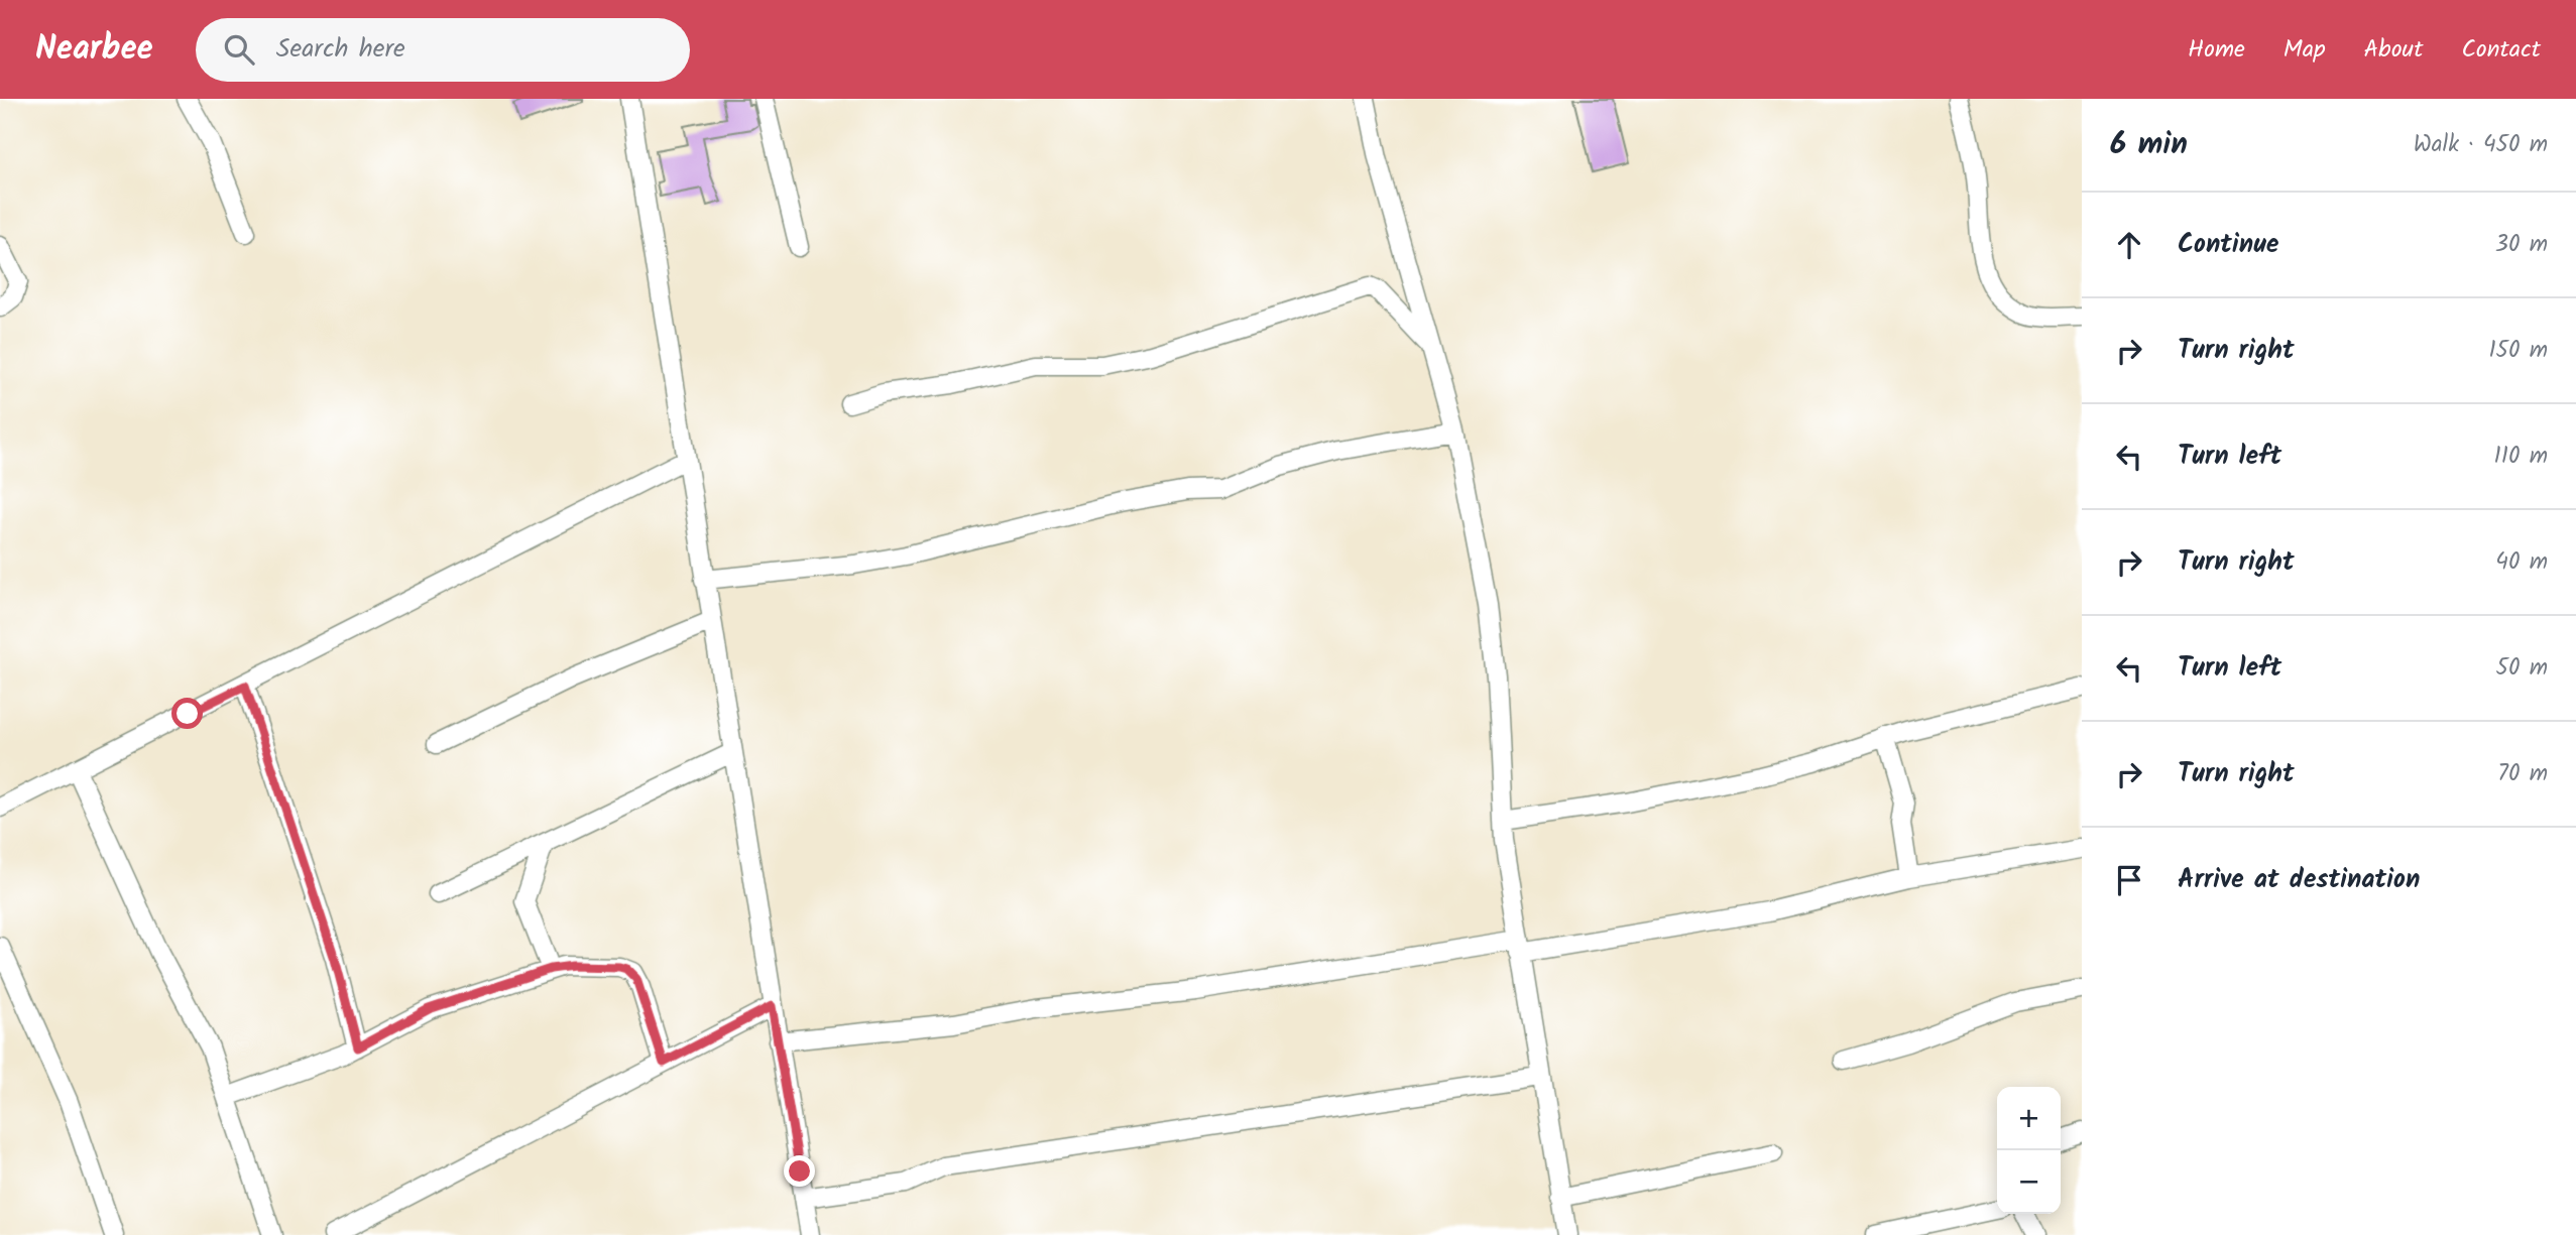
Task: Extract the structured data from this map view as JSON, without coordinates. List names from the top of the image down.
{
  "page": {
    "header": "Nearbee",
    "search": "Search here",
    "nav": [
      "Home",
      "Map",
      "About",
      "Contact"
    ],
    "heading": ["6 min", "Walk · 450 m"],
    "list": [
      ["Continue", "30 m"],
      ["Turn right", "150 m"],
      ["Turn left", "110 m"],
      ["Turn right", "40 m"],
      ["Turn left", "50 m"],
      ["Turn right", "70 m"],
      "Arrive at destination"
    ],
    "map_buttons": ["+", "−"]
  }
}
